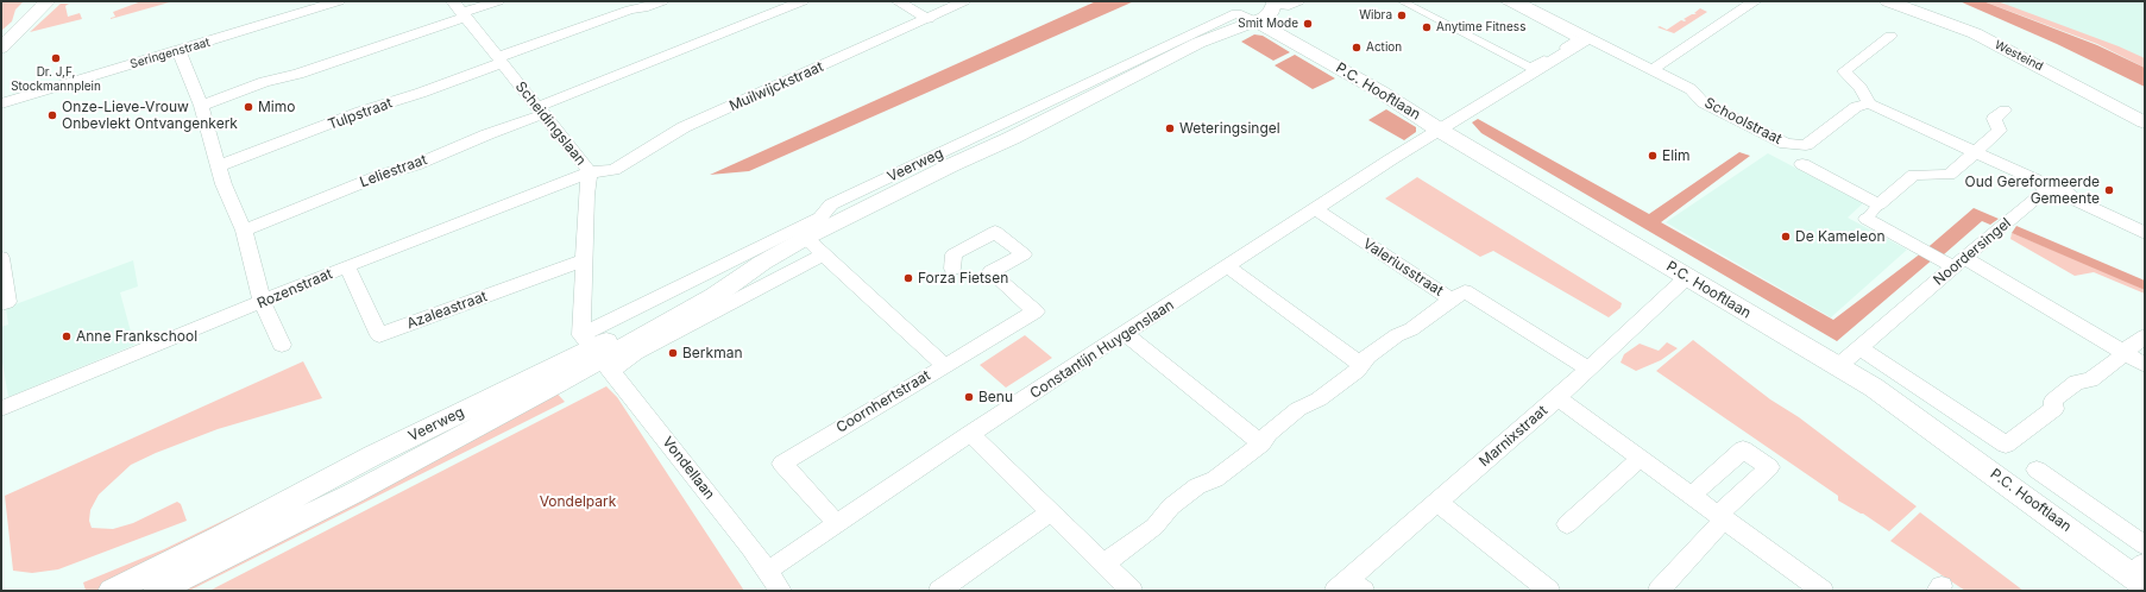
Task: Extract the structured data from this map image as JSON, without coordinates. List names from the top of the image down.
{
  "streets": {
    "street": [
      "Seringenstraat",
      "Westeind",
      "Muilwijckstraat",
      "P.C. Hooftlaan",
      "Tulpstraat",
      "Schoolstraat",
      "Scheidingslaan",
      "Veerweg",
      "Leliestraat",
      "Noordersingel",
      "Valeriusstraat",
      "Rozenstraat",
      "Azaleastraat",
      "Constantijn Huygenslaan",
      "Coornhertstraat",
      "Marnixstraat",
      "Vondellaan"
    ]
  },
  "crossings": [
    ["Muilwijckstraat", "Scheidingslaan"],
    ["Muilwijckstraat", "Rozenstraat"],
    ["P.C. Hooftlaan", "Veerweg"],
    ["P.C. Hooftlaan", "Noordersingel"],
    ["P.C. Hooftlaan", "Constantijn Huygenslaan"],
    ["P.C. Hooftlaan", "Marnixstraat"],
    ["Tulpstraat", "Scheidingslaan"],
    ["Schoolstraat", "Constantijn Huygenslaan"],
    ["Scheidingslaan", "Veerweg"],
    ["Scheidingslaan", "Leliestraat"],
    ["Scheidingslaan", "Rozenstraat"],
    ["Scheidingslaan", "Azaleastraat"],
    ["Scheidingslaan", "Vondellaan"],
    ["Veerweg", "Coornhertstraat"],
    ["Veerweg", "Vondellaan"],
    ["Valeriusstraat", "Constantijn Huygenslaan"],
    ["Valeriusstraat", "Marnixstraat"],
    ["Rozenstraat", "Azaleastraat"],
    ["Constantijn Huygenslaan", "Coornhertstraat"],
    ["Constantijn Huygenslaan", "Vondellaan"]
  ],
  "parks": ["Vondelpark"],
  "places": [
    "Wibra",
    "Smit Mode",
    "Anytime Fitness",
    "Action",
    "Dr. J,F, Stockmannplein",
    "Mimo",
    "Onze-Lieve-Vrouw Onbevlekt Ontvangenkerk",
    "Weteringsingel",
    "Elim",
    "Oud Gereformeerde Gemeente",
    "De Kameleon",
    "Forza Fietsen",
    "Anne Frankschool",
    "Berkman",
    "Benu"
  ]
}
